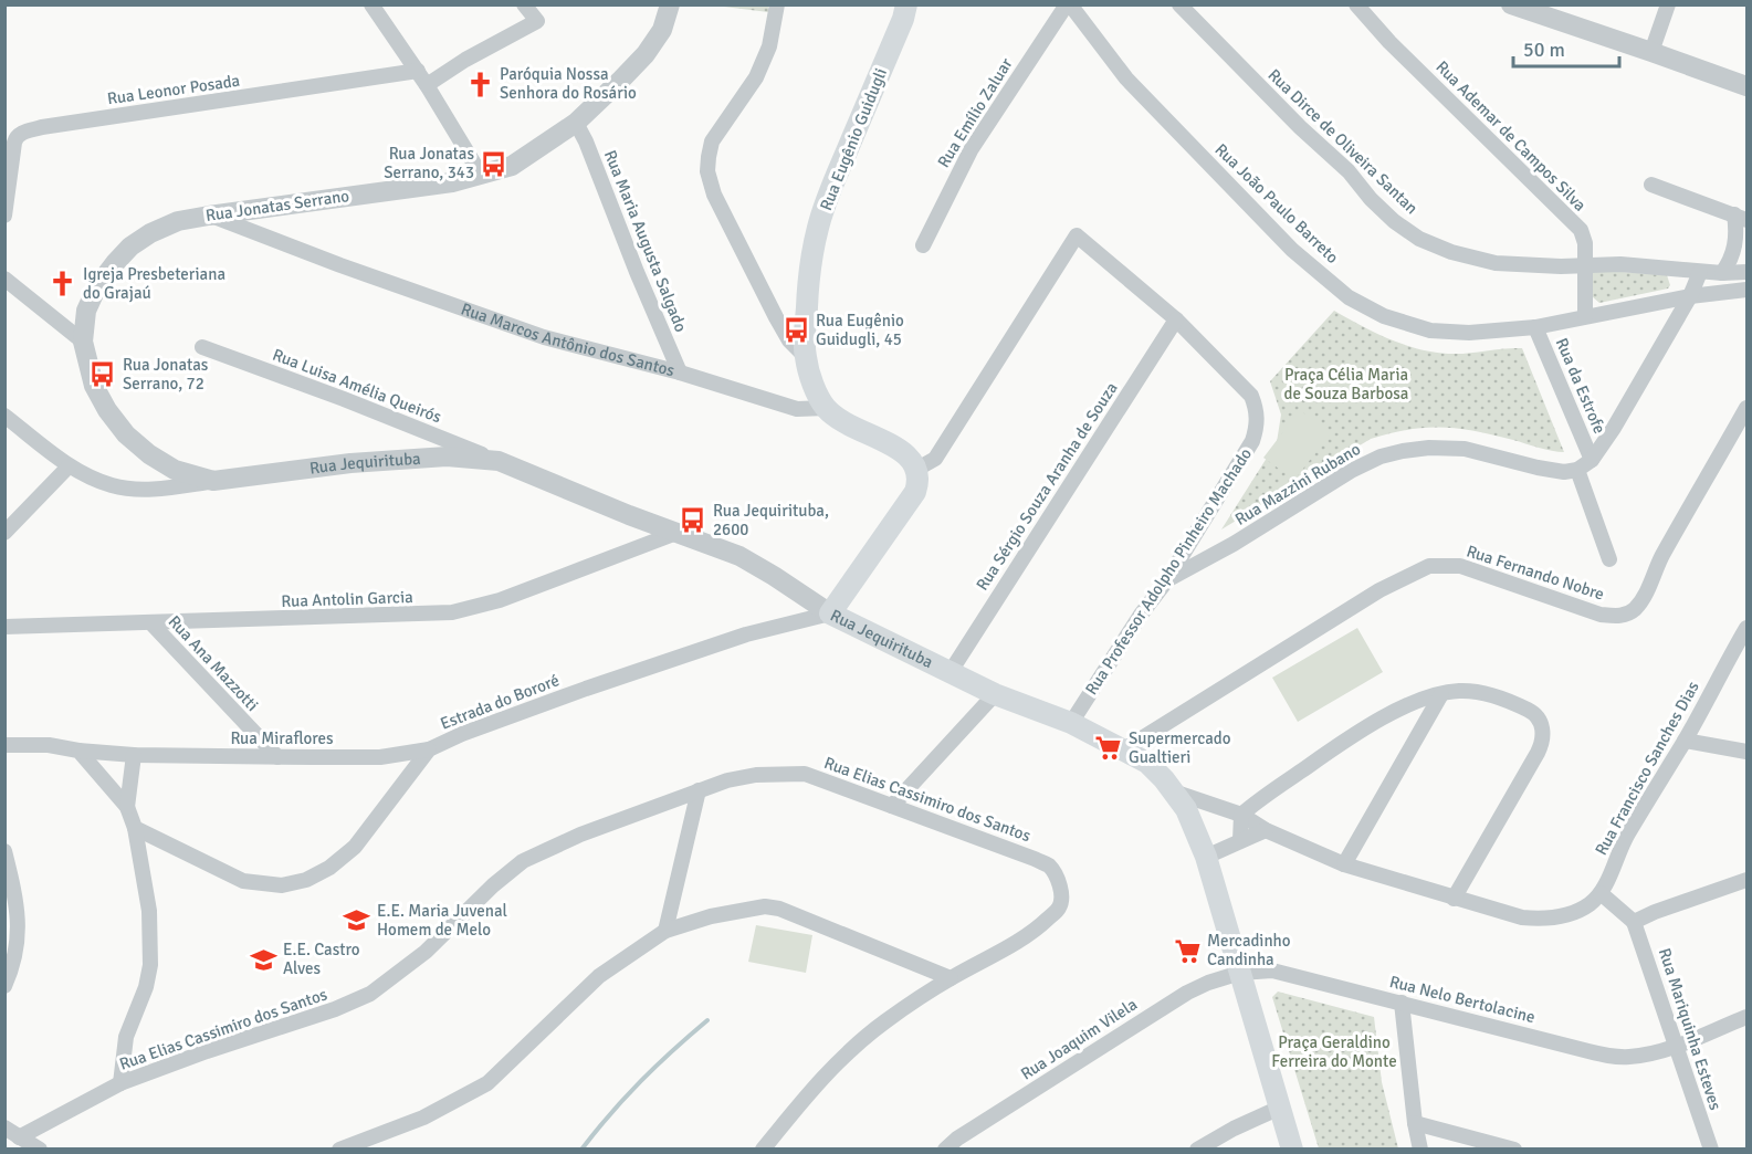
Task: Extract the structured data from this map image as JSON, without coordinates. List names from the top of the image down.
{
  "streets": {
    "main road": ["Rua Eugênio Guidugli", "Rua Jequirituba"],
    "street": [
      "Rua Leonor Posada",
      "Rua Emílio Zaluar",
      "Rua Ademar de Campos Silva",
      "Rua Dirce de Oliveira Santan",
      "Rua João Paulo Barreto",
      "Rua Jonatas Serrano",
      "Rua Maria Augusta Salgado",
      "Rua Marcos Antônio dos Santos",
      "Rua Luisa Amélia Queirós",
      "Rua da Estrofe",
      "Rua Mazzini Rubano",
      "Rua Sérgio Souza Aranha de Souza",
      "Rua Professor Adolpho Pinheiro Machado",
      "Rua Fernando Nobre",
      "Rua Antolin Garcia",
      "Rua Ana Mazzotti",
      "Estrada do Bororé",
      "Rua Miraflores",
      "Rua Francisco Sanches Dias",
      "Rua Elias Cassimiro dos Santos",
      "Rua Nelo Bertolacine",
      "Rua Mariquinha Esteves",
      "Rua Joaquim Vilela"
    ]
  },
  "crossings": [
    ["Rua Emílio Zaluar", "Rua João Paulo Barreto"],
    ["Rua Ademar de Campos Silva", "Rua Dirce de Oliveira Santan"],
    ["Rua Ademar de Campos Silva", "Rua João Paulo Barreto"],
    ["Rua João Paulo Barreto", "Rua da Estrofe"],
    ["Rua Jonatas Serrano", "Rua Maria Augusta Salgado"],
    ["Rua Jonatas Serrano", "Rua Marcos Antônio dos Santos"],
    ["Rua Jonatas Serrano", "Rua Jequirituba"],
    ["Rua Maria Augusta Salgado", "Rua Marcos Antônio dos Santos"],
    ["Rua Luisa Amélia Queirós", "Rua Jequirituba"],
    ["Rua Jequirituba", "Rua Sérgio Souza Aranha de Souza"],
    ["Rua Jequirituba", "Rua Professor Adolpho Pinheiro Machado"],
    ["Rua Jequirituba", "Rua Fernando Nobre"],
    ["Rua Jequirituba", "Rua Antolin Garcia"],
    ["Rua Jequirituba", "Estrada do Bororé"],
    ["Rua Jequirituba", "Rua Francisco Sanches Dias"],
    ["Rua Jequirituba", "Rua Nelo Bertolacine"],
    ["Rua Jequirituba", "Rua Joaquim Vilela"],
    ["Rua Mazzini Rubano", "Rua Professor Adolpho Pinheiro Machado"],
    ["Rua Sérgio Souza Aranha de Souza", "Rua Professor Adolpho Pinheiro Machado"],
    ["Rua Antolin Garcia", "Rua Ana Mazzotti"],
    ["Rua Ana Mazzotti", "Rua Miraflores"],
    ["Estrada do Bororé", "Rua Miraflores"],
    ["Rua Nelo Bertolacine", "Rua Mariquinha Esteves"],
    ["Rua Nelo Bertolacine", "Rua Joaquim Vilela"]
  ],
  "parks": ["Praça Célia Maria de Souza Barbosa", "Praça Geraldino Ferreira do Monte"],
  "places": {
    "church": ["Paróquia Nossa Senhora do Rosário", "Igreja Presbeteriana do Grajaú"],
    "bus stop": [
      "Rua Jonatas Serrano, 343",
      "Rua Eugênio Guidugli, 45",
      "Rua Jonatas Serrano, 72",
      "Rua Jequirituba, 2600"
    ],
    "supermarket": ["Supermercado Gualtieri", "Mercadinho Candinha"],
    "school or university": ["E.E. Maria Juvenal Homem de Melo", "E.E. Castro Alves"]
  },
  "scale_bar": "50 m"
}
